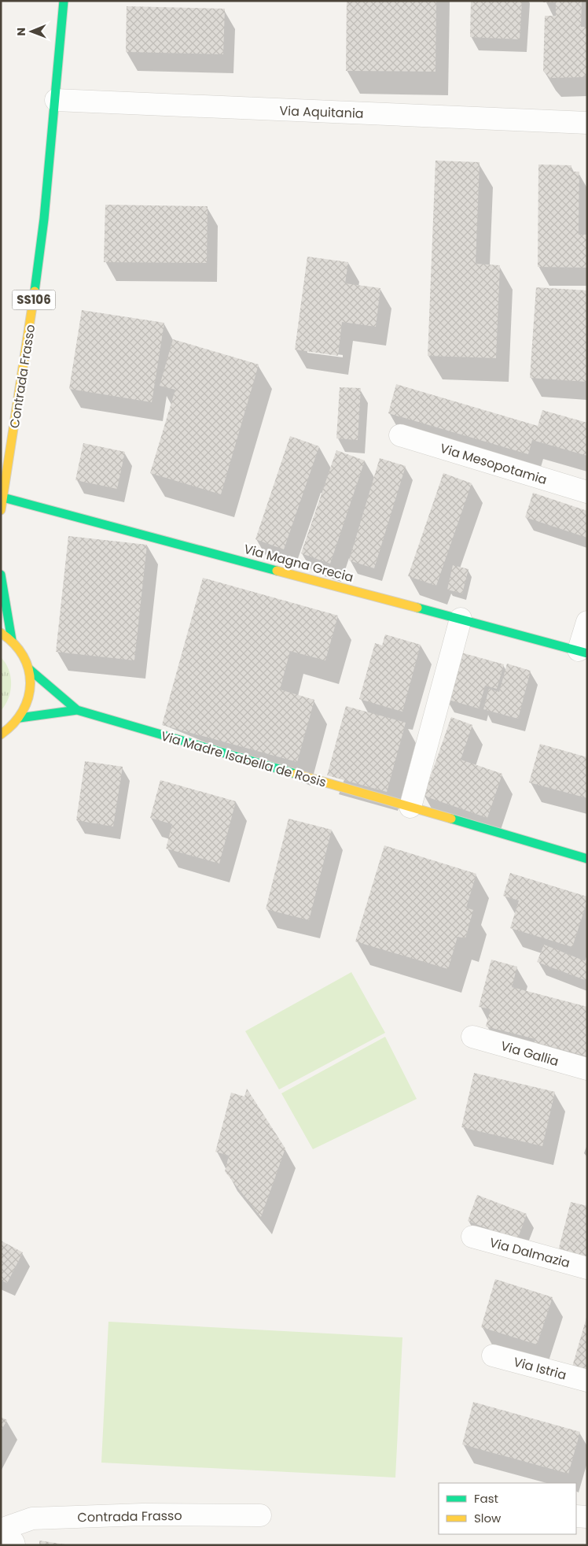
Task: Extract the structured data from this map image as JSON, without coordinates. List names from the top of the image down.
{
  "streets": {
    "street": [
      "Via Aquitania",
      "SS106",
      "Contrada Frasso",
      "Via Mesopotamia",
      "Via Magna Grecia",
      "Via Madre Isabella de Rosis",
      "Via Gallia",
      "Via Dalmazia",
      "Via Istria"
    ]
  },
  "crossings": [
    ["Via Aquitania", "SS106"],
    ["Via Aquitania", "Contrada Frasso"],
    ["SS106", "Contrada Frasso"],
    ["Contrada Frasso", "Via Magna Grecia"]
  ],
  "legend": ["Fast", "Slow"],
  "north": "left"
}
